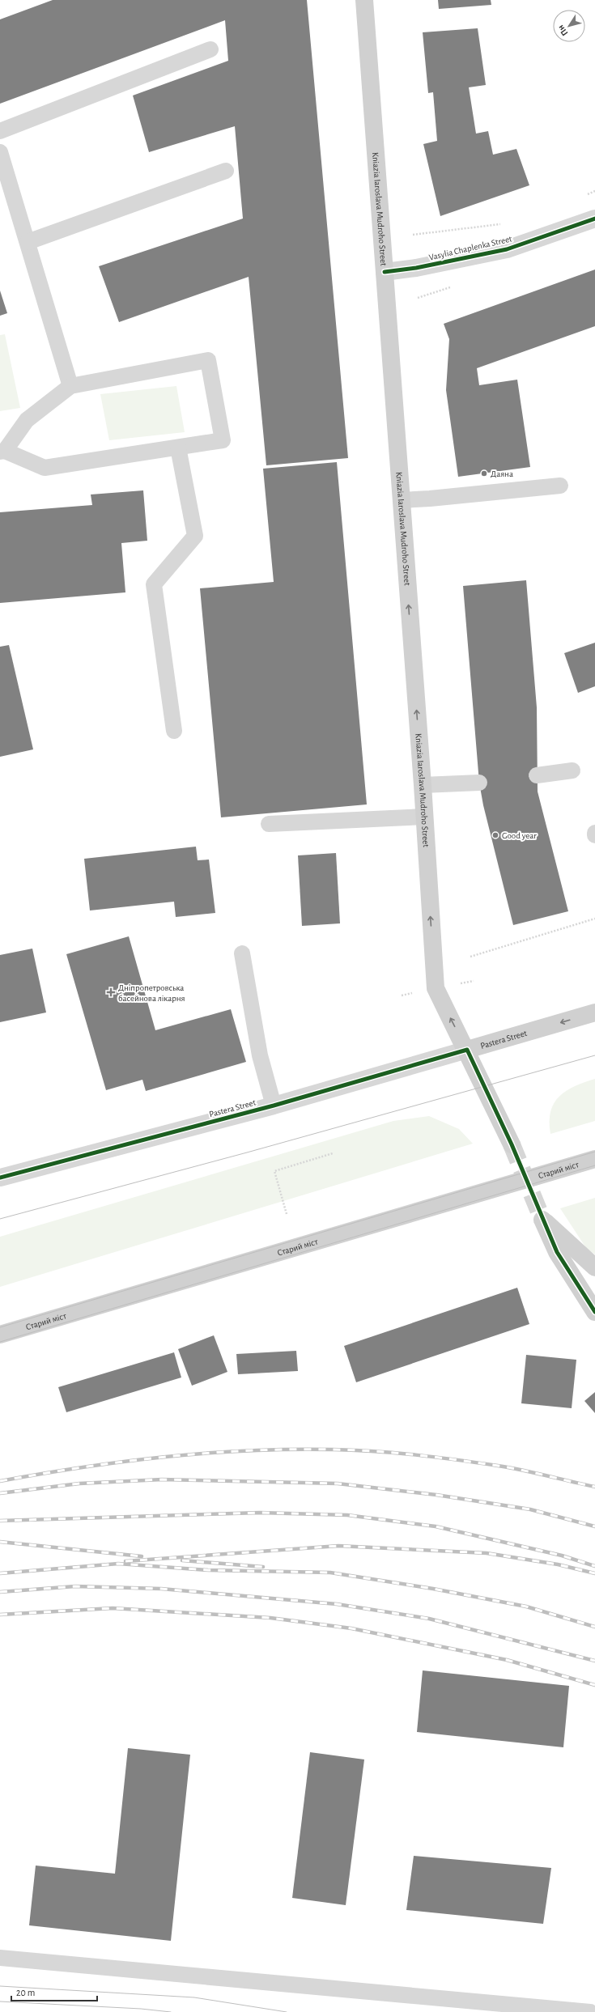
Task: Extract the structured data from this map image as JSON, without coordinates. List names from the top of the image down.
{
  "streets": {
    "main road": ["Kniazia Iaroslava Mudroho Street", "Pastera Street", "Старий міст"],
    "street": ["Vasylia Chaplenka Street"]
  },
  "crossings": [
    ["Kniazia Iaroslava Mudroho Street", "Vasylia Chaplenka Street"],
    ["Kniazia Iaroslava Mudroho Street", "Pastera Street"]
  ],
  "one_way": ["Kniazia Iaroslava Mudroho Street"],
  "places": {
    "other": ["Даяна", "Good year"],
    "health": ["Дніпропетровська басейнова лікарня"]
  },
  "scale_bar": "20 m",
  "north": "bottom left"
}
